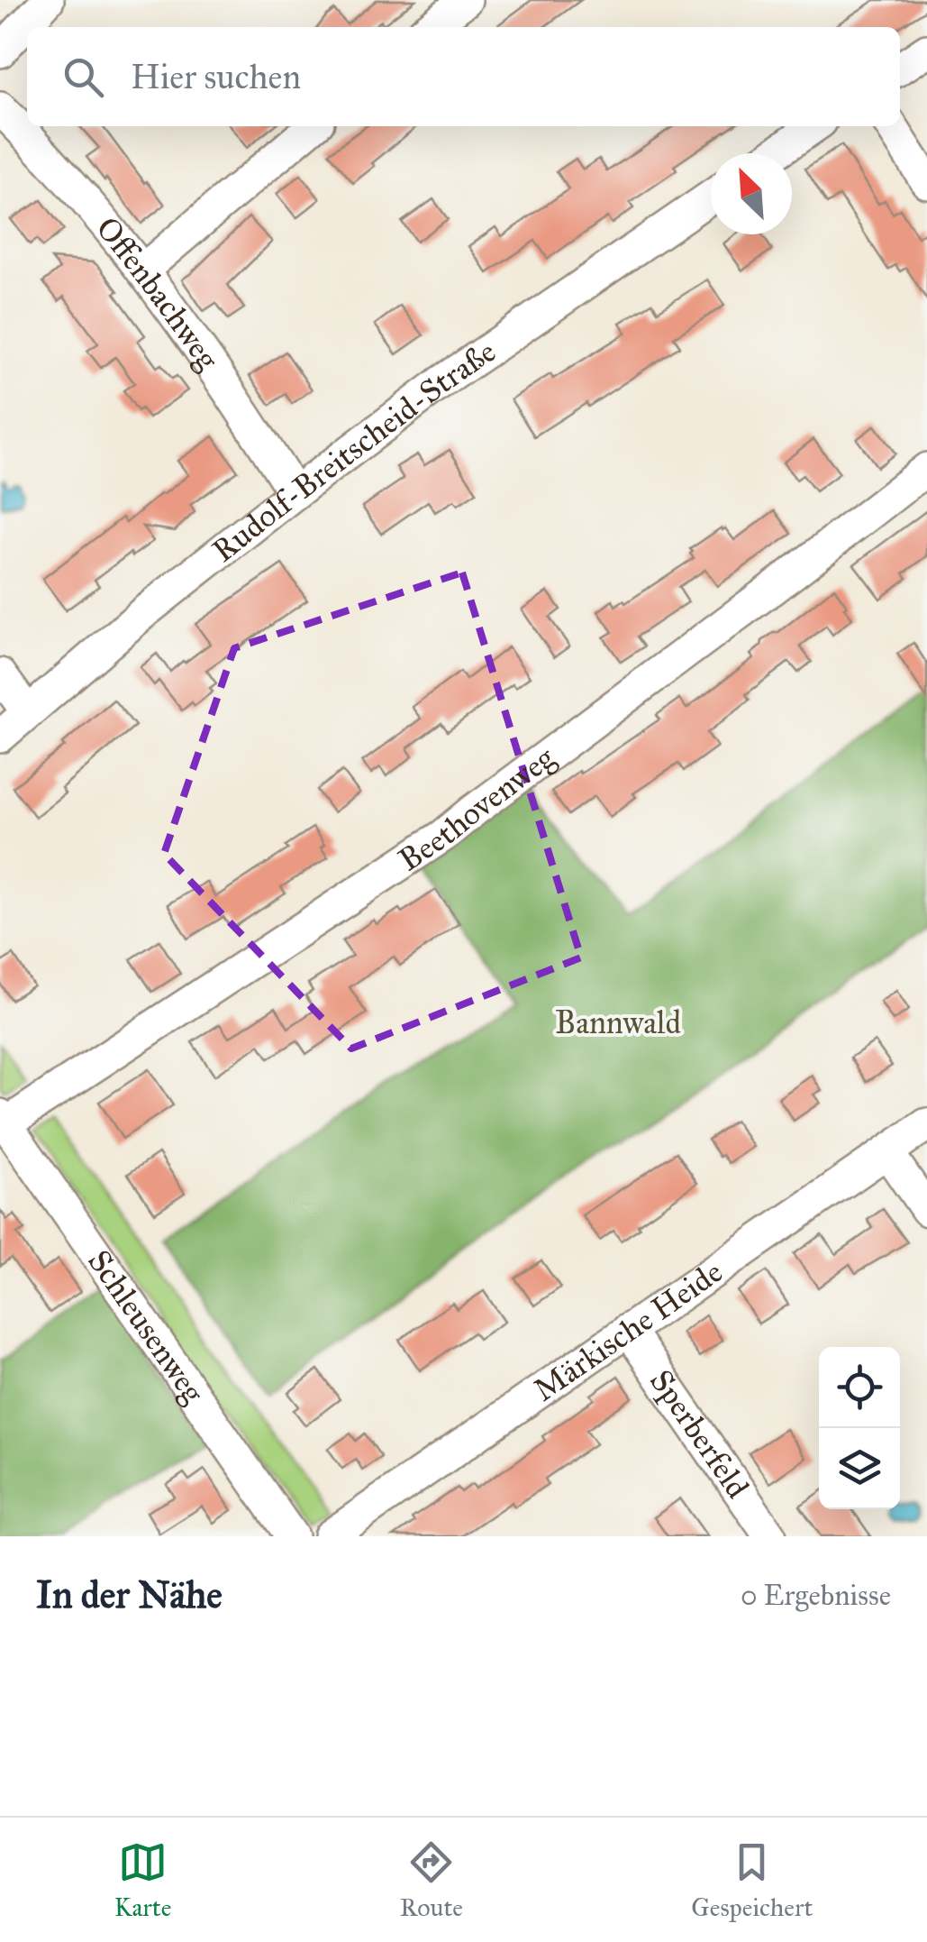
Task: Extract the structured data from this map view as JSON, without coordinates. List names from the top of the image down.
{
  "streets": {
    "street": [
      "Offenbachweg",
      "Rudolf-Breitscheid-Straße",
      "Beethovenweg",
      "Schleusenweg",
      "Märkische Heide",
      "Sperberfeld"
    ]
  },
  "crossings": [
    ["Offenbachweg", "Rudolf-Breitscheid-Straße"],
    ["Beethovenweg", "Schleusenweg"],
    ["Märkische Heide", "Sperberfeld"]
  ],
  "parks": ["Bannwald"],
  "north": "top left",
  "page": {
    "search": "Hier suchen",
    "heading": ["In der Nähe", "0 Ergebnisse"],
    "nav": ["Karte", "Route", "Gespeichert"]
  }
}
